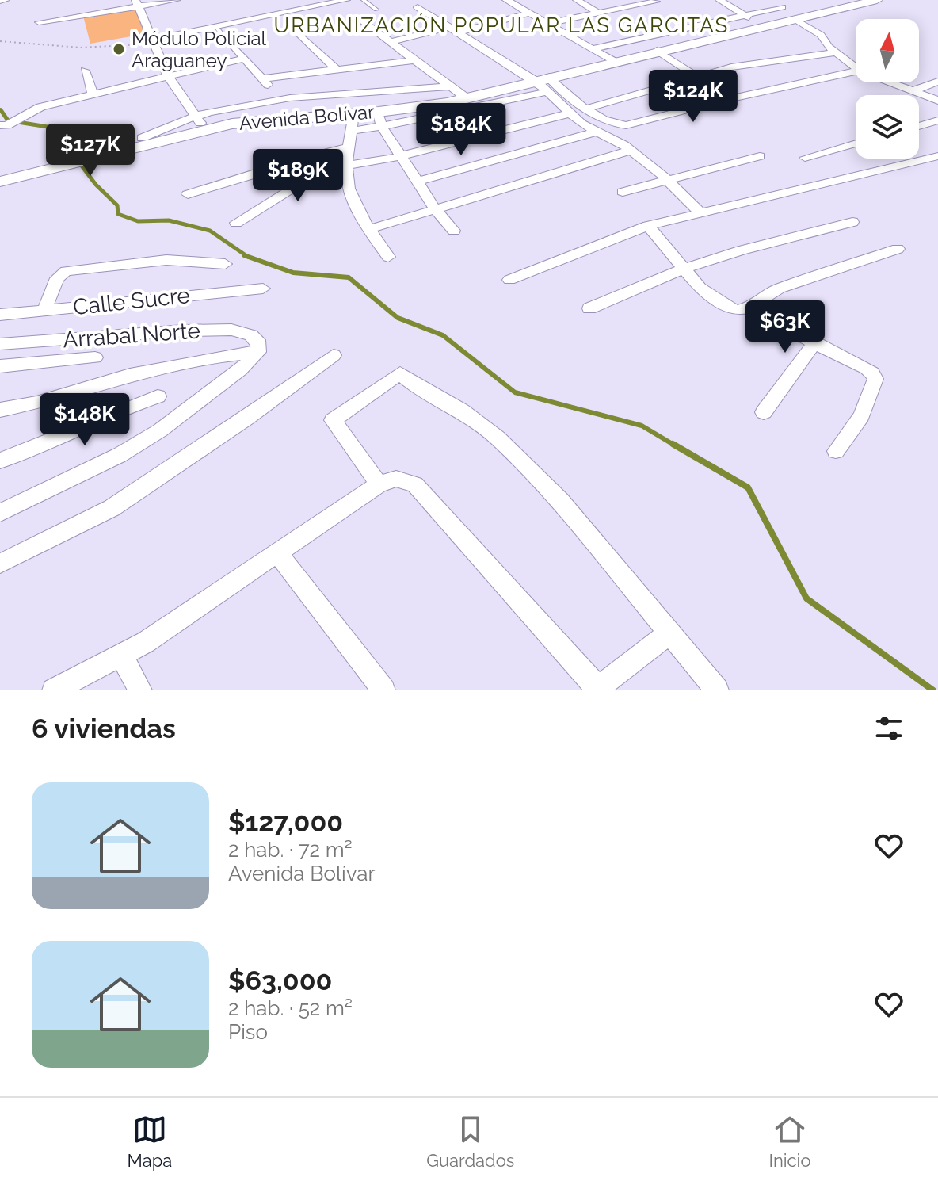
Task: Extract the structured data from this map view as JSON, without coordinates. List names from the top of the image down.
{
  "streets": {
    "main road": ["Avenida Bolívar"],
    "street": ["Calle Sucre", "Arrabal Norte"]
  },
  "districts": ["URBANIZACIÓN POPULAR LAS GARCITAS"],
  "places": ["Módulo Policial Araguaney"],
  "north": "top",
  "page": {
    "price": [
      "$124K",
      "$184K",
      "$127K",
      "$189K",
      "$63K",
      "$148K"
    ],
    "heading": "6 viviendas",
    "list": [
      {
        "name": "$127,000",
        "note": "2 hab. · 72 m² · Avenida Bolívar"
      },
      {
        "name": "$63,000",
        "note": "2 hab. · 52 m² · Piso"
      }
    ],
    "tabs": ["Mapa", "Guardados", "Inicio"]
  }
}
